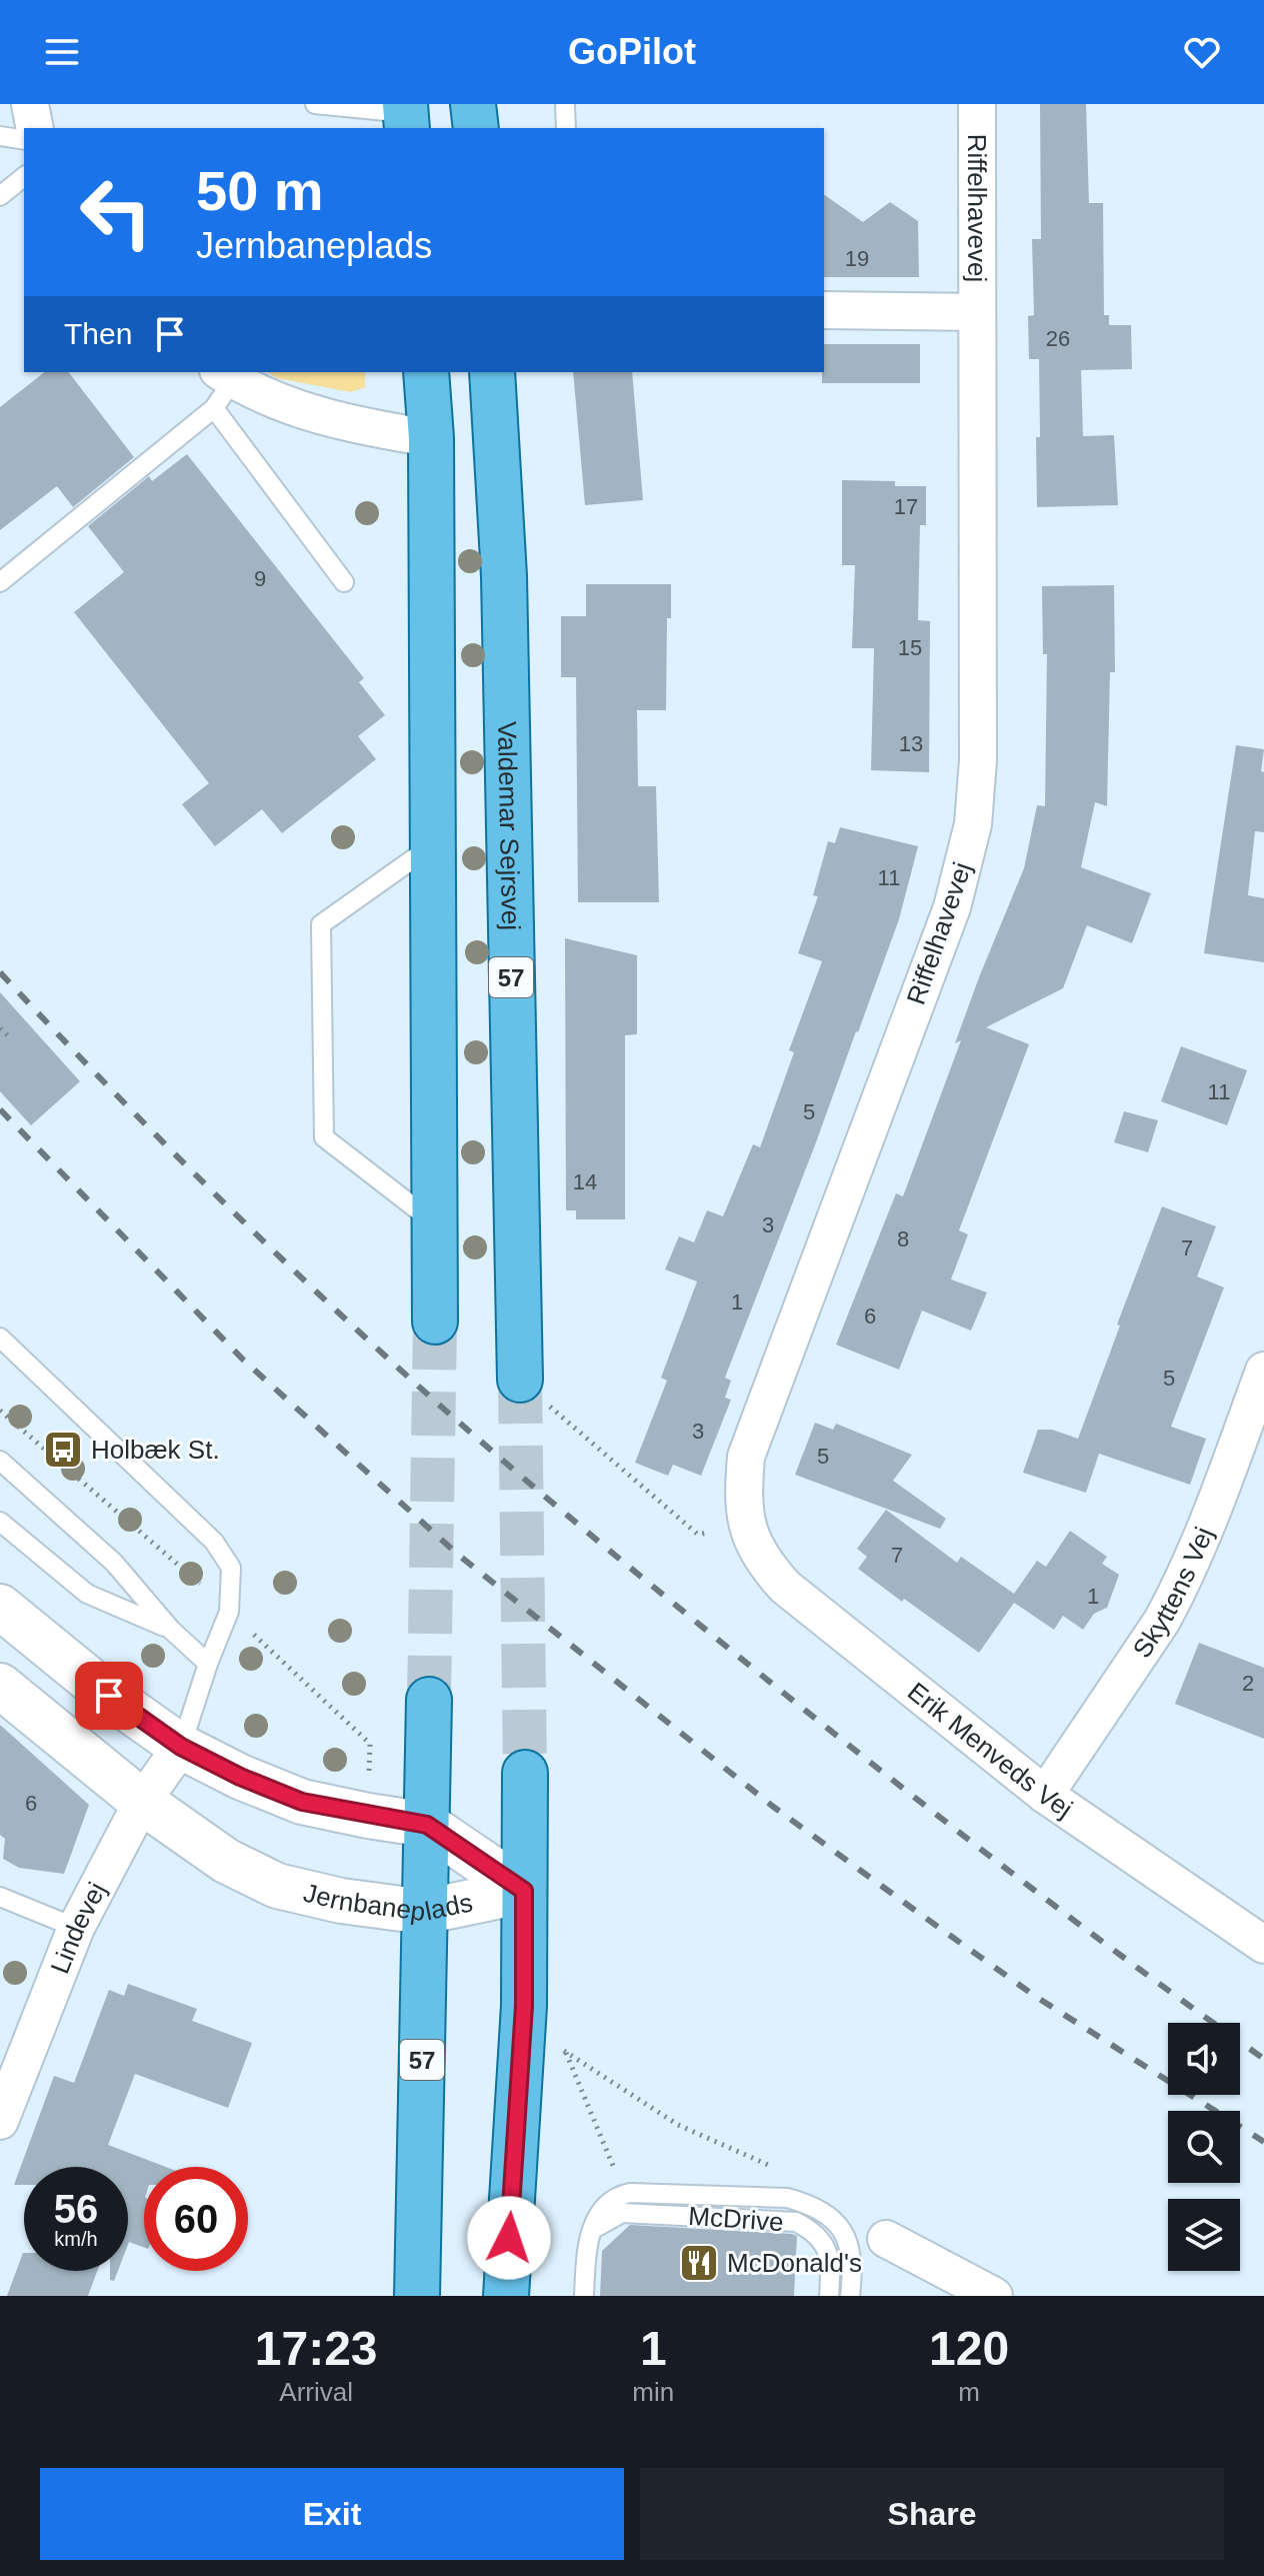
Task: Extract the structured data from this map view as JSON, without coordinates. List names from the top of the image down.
{
  "streets": {
    "main road": ["Valdemar Sejrsvej", "57"],
    "street": [
      "Riffelhavevej",
      "Skyttens Vej",
      "Erik Menveds Vej",
      "Jernbaneplads",
      "Lindevej"
    ],
    "lane": ["McDrive"]
  },
  "crossings": [
    ["Riffelhavevej", "Erik Menveds Vej"],
    ["57", "Jernbaneplads"],
    ["Skyttens Vej", "Erik Menveds Vej"],
    ["Jernbaneplads", "Lindevej"]
  ],
  "places": {
    "bus stop": ["Holbæk St."],
    "restaurant": ["McDonald's"]
  },
  "house_numbers": [
    "19",
    "26",
    "17",
    "9",
    "15",
    "13",
    "11",
    "11",
    "5",
    "14",
    "3",
    "8",
    "7",
    "1",
    "6",
    "5",
    "3",
    "5",
    "7",
    "1",
    "2",
    "6"
  ],
  "page": {
    "header": "GoPilot",
    "turn": ["50 m", "Jernbaneplads"],
    "then": "Then",
    "speed": "56 km/h",
    "limit": "60",
    "eta": [
      "17:23",
      "Arrival",
      "1",
      "min",
      "120",
      "m"
    ],
    "buttons": ["Exit", "Share"]
  }
}
